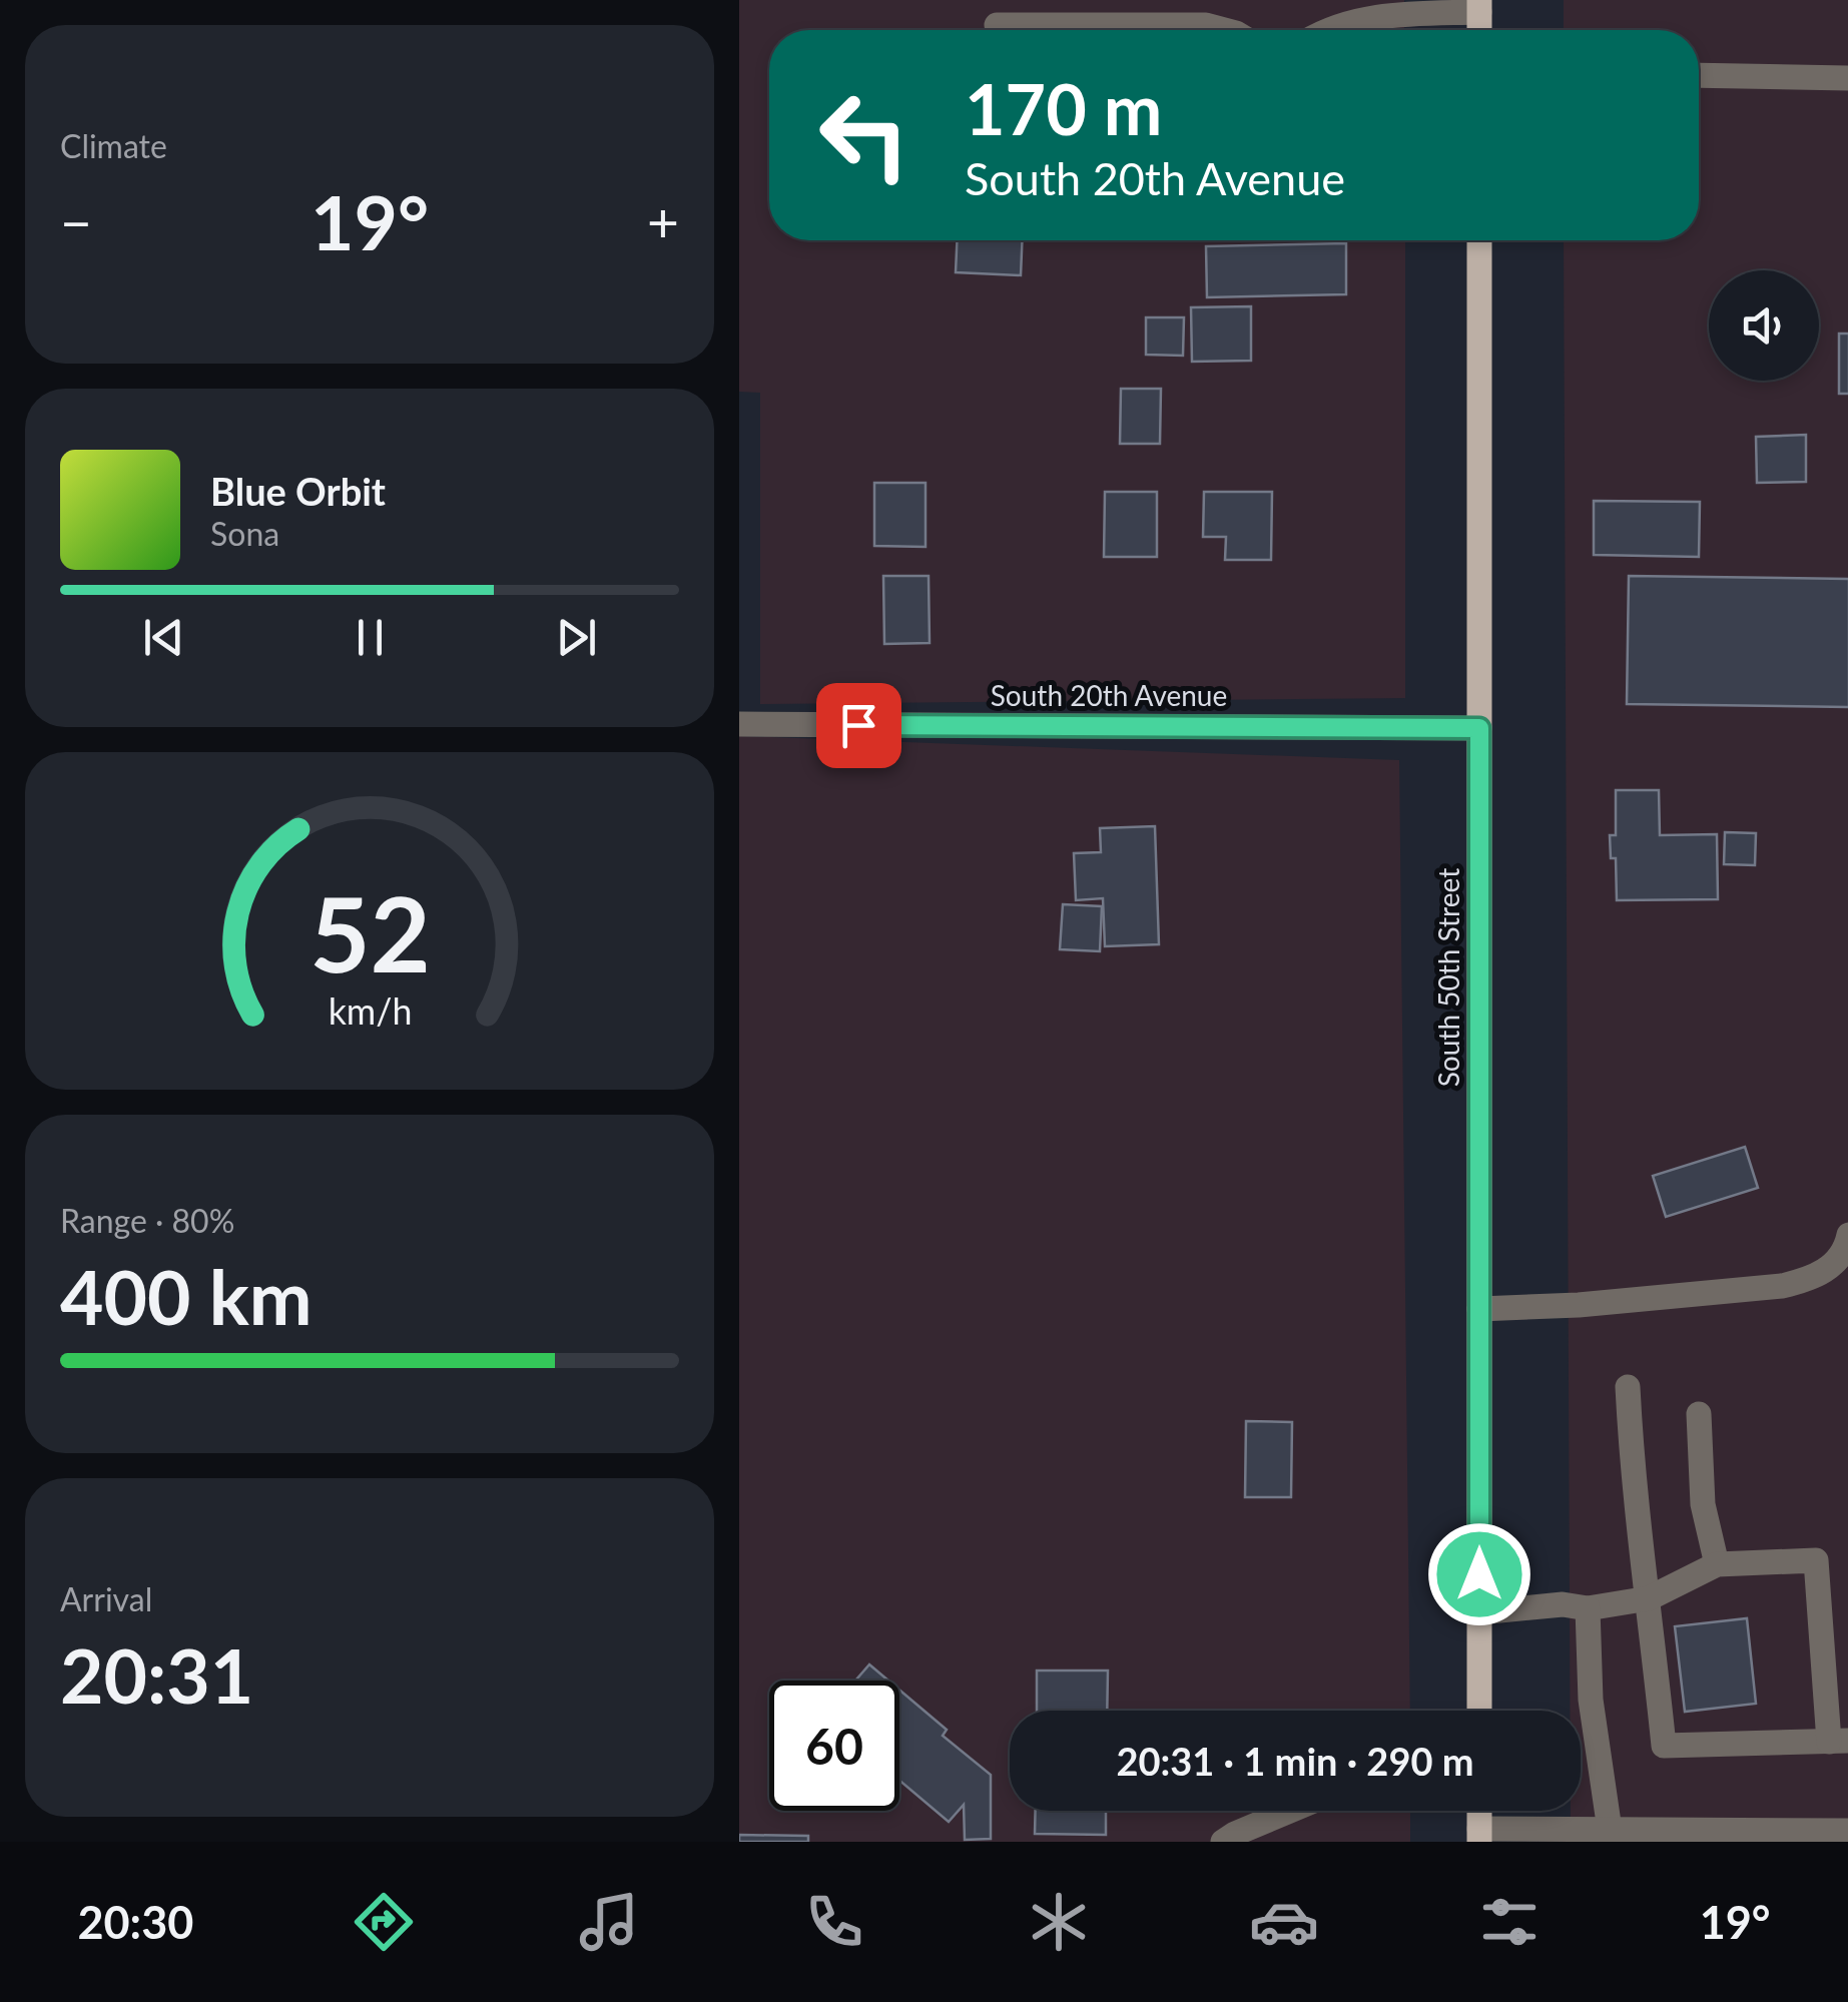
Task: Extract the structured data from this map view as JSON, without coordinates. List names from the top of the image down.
{
  "streets": {
    "main road": ["South 50th Street"],
    "street": ["South 20th Avenue"]
  },
  "crossings": [
    ["South 20th Avenue", "South 50th Street"]
  ],
  "page": {
    "tile": [
      "Climate",
      ["Range · 80%", "400 km"],
      ["Arrival", "20:31"]
    ],
    "turn": ["170 m", "South 20th Avenue"],
    "heat": ["−", "19°", "+"],
    "song": ["Blue Orbit", "Sona"],
    "limit": "60",
    "trip": "20:31 · 1 min · 290 m",
    "tabs": ["20:30", "19°"],
    "gauge": ["52", "km/h"]
  }
}
